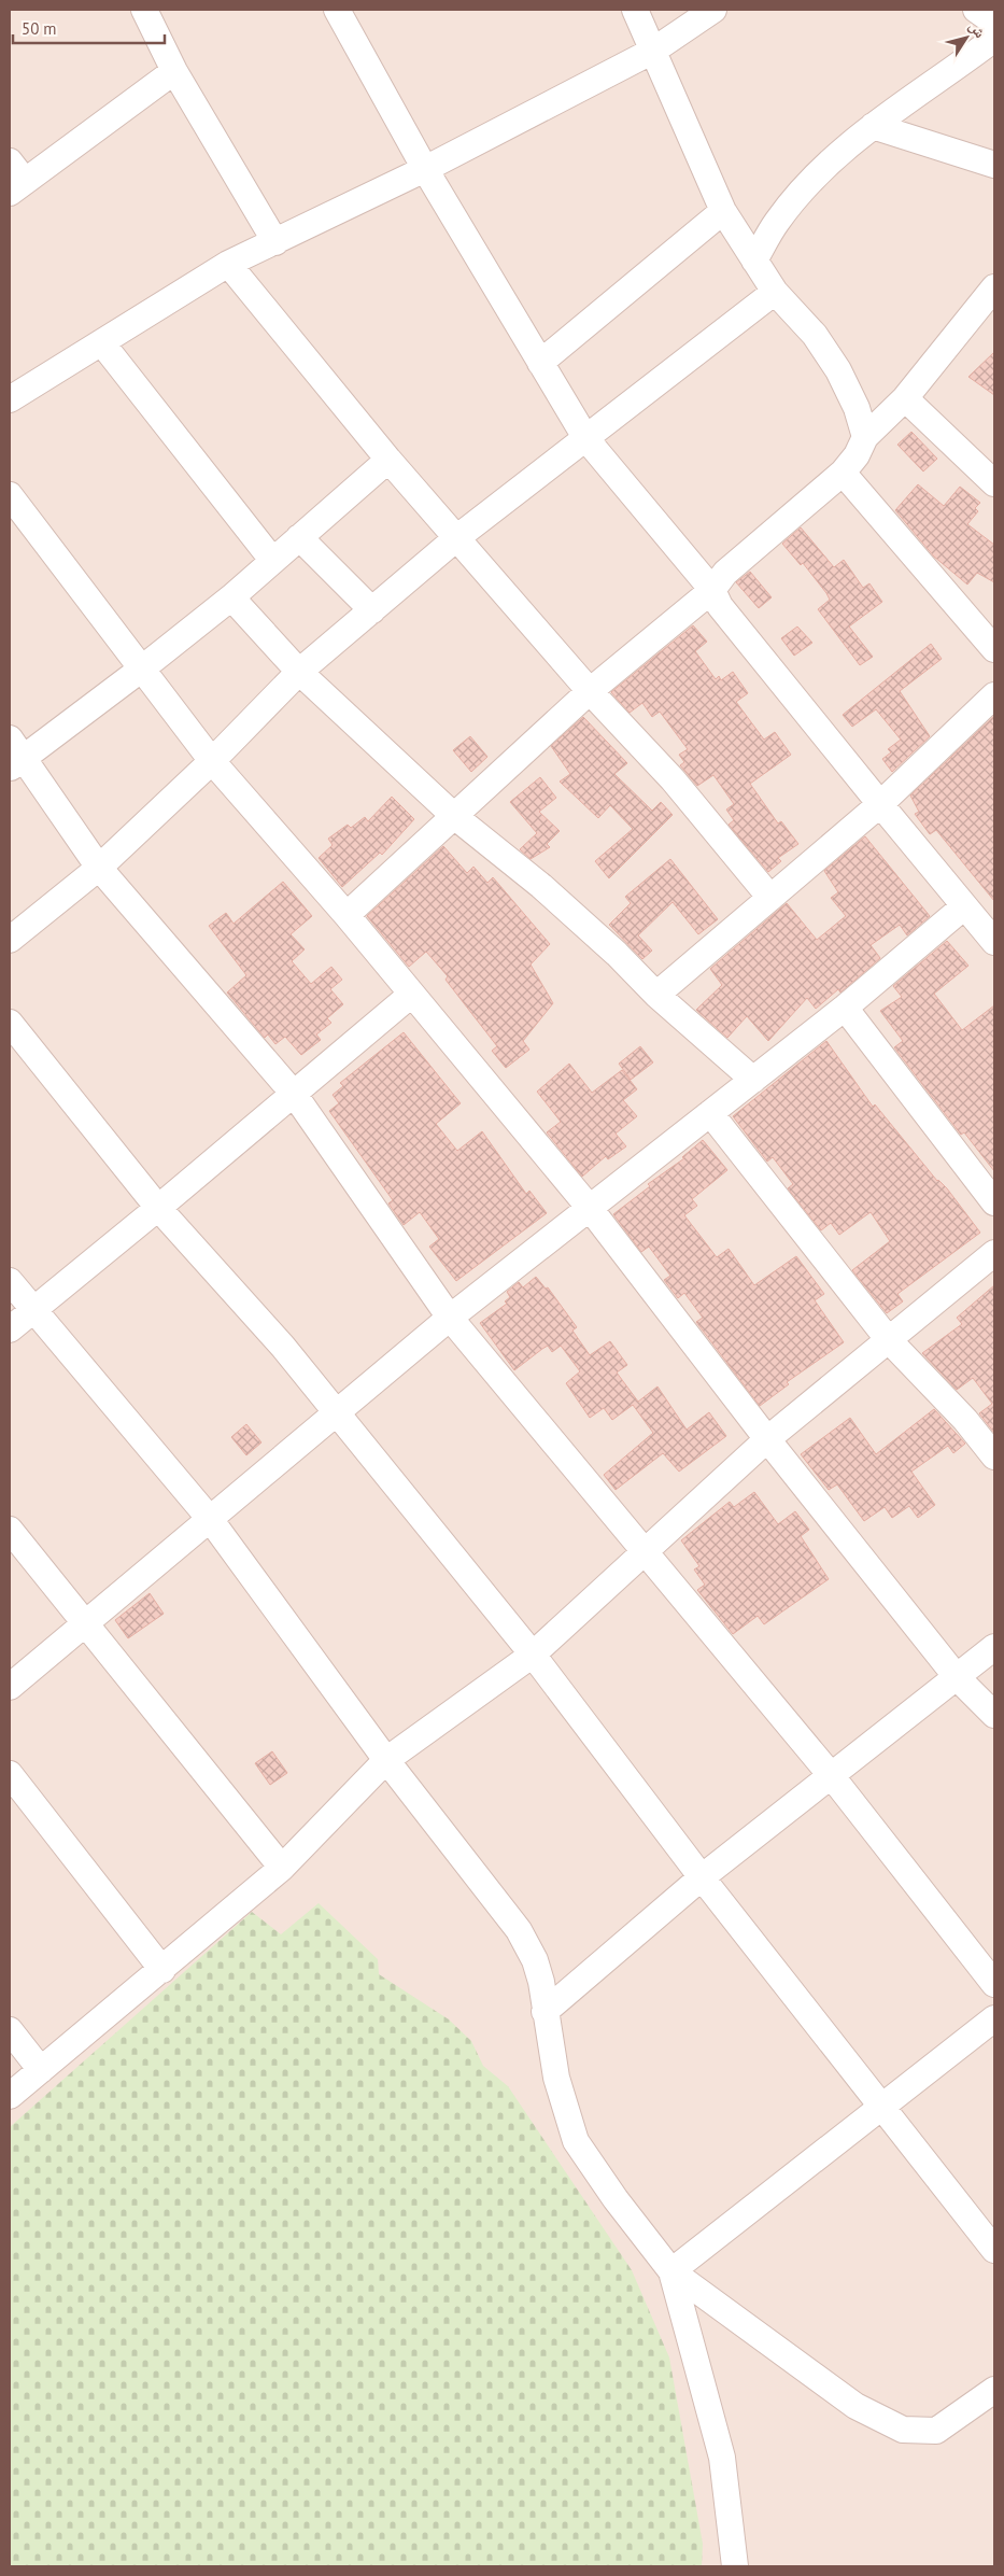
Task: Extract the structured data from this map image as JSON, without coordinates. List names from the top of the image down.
{
  "scale_bar": "50 m",
  "north": "top right"
}
